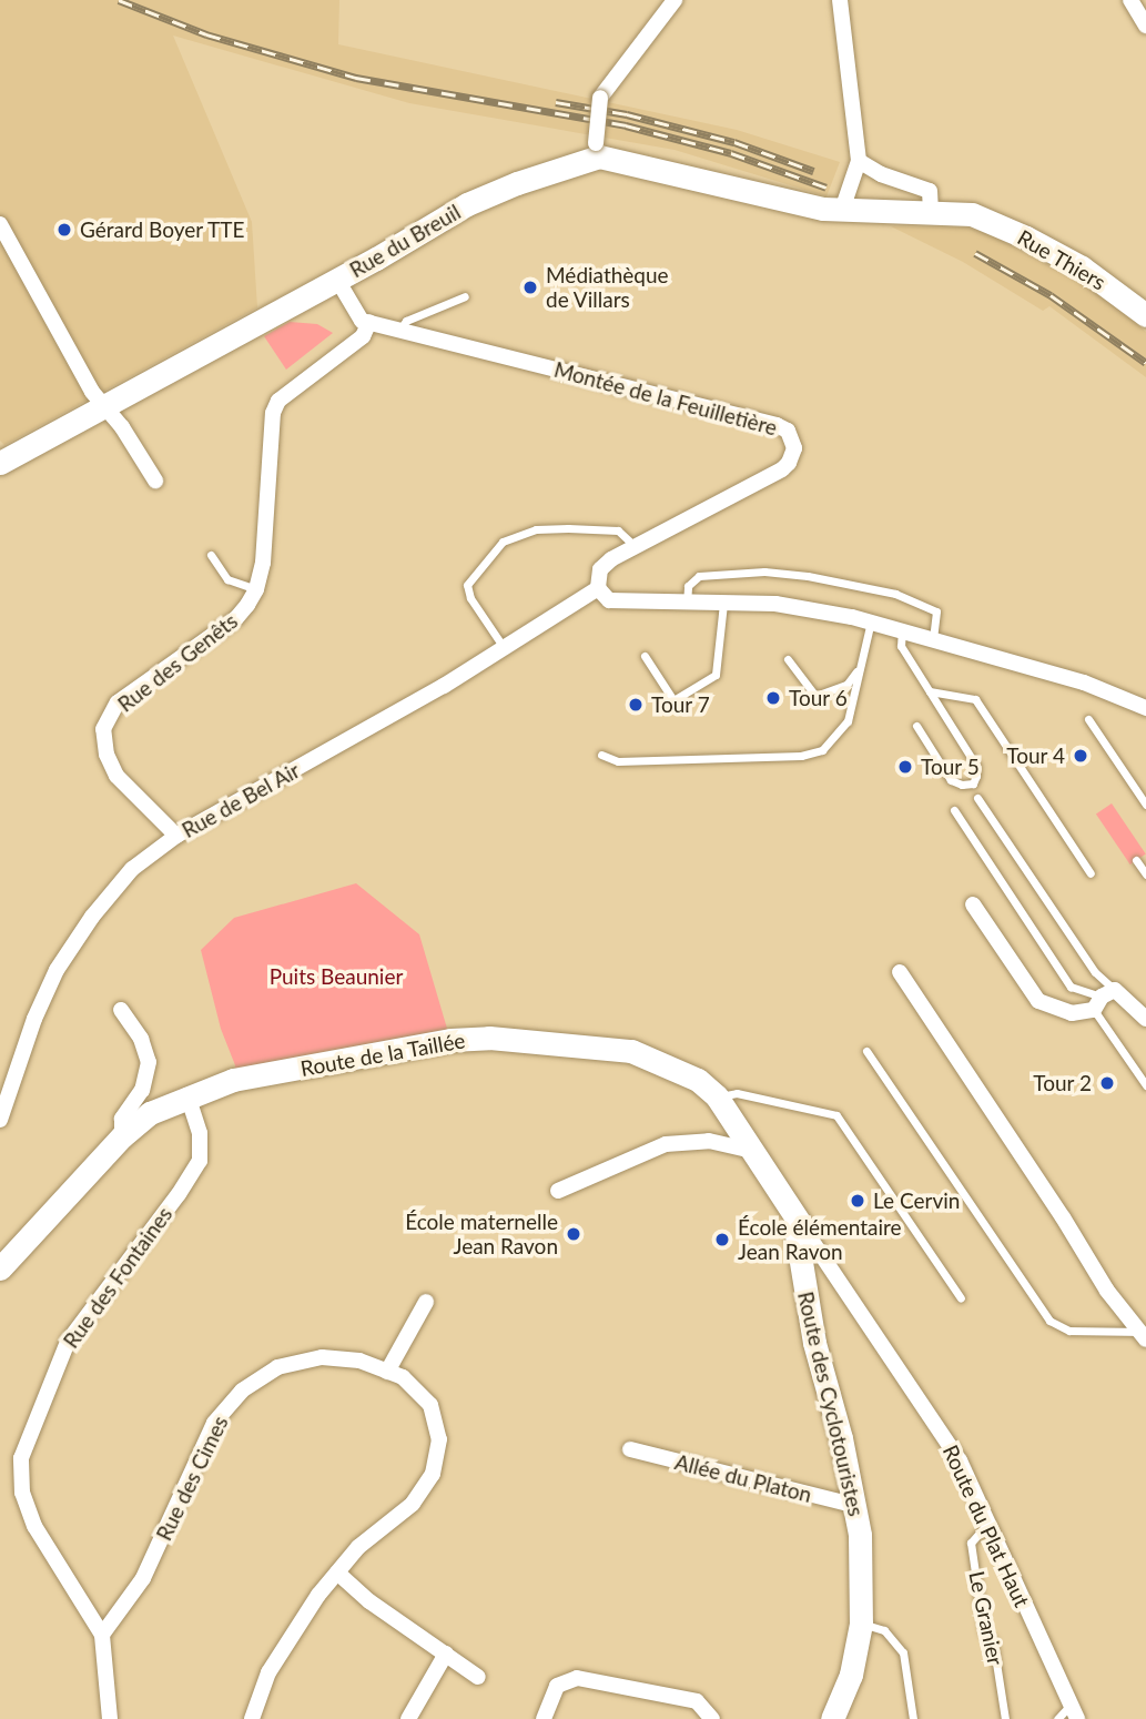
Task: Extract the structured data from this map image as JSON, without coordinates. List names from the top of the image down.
{
  "streets": {
    "street": [
      "Rue du Breuil",
      "Rue Thiers",
      "Montée de la Feuilletière",
      "Rue des Genêts",
      "Rue de Bel Air",
      "Route de la Taillée",
      "Rue des Fontaines",
      "Route des Cyclotouristes",
      "Rue des Cimes",
      "Allée du Platon",
      "Route du Plat Haut"
    ],
    "lane": ["Le Granier"]
  },
  "crossings": [
    ["Montée de la Feuilletière", "Rue des Genêts"],
    ["Montée de la Feuilletière", "Rue de Bel Air"],
    ["Rue des Genêts", "Rue de Bel Air"],
    ["Route de la Taillée", "Rue des Fontaines"],
    ["Route de la Taillée", "Route des Cyclotouristes"],
    ["Route de la Taillée", "Route du Plat Haut"],
    ["Rue des Fontaines", "Rue des Cimes"],
    ["Route des Cyclotouristes", "Allée du Platon"],
    ["Route des Cyclotouristes", "Route du Plat Haut"],
    ["Route du Plat Haut", "Le Granier"]
  ],
  "parks": ["Puits Beaunier"],
  "places": [
    "Gérard Boyer TTE",
    "Médiathèque de Villars",
    "Tour 6",
    "Tour 7",
    "Tour 4",
    "Tour 5",
    "Tour 2",
    "Le Cervin",
    "École maternelle Jean Ravon",
    "École élémentaire Jean Ravon"
  ]
}
